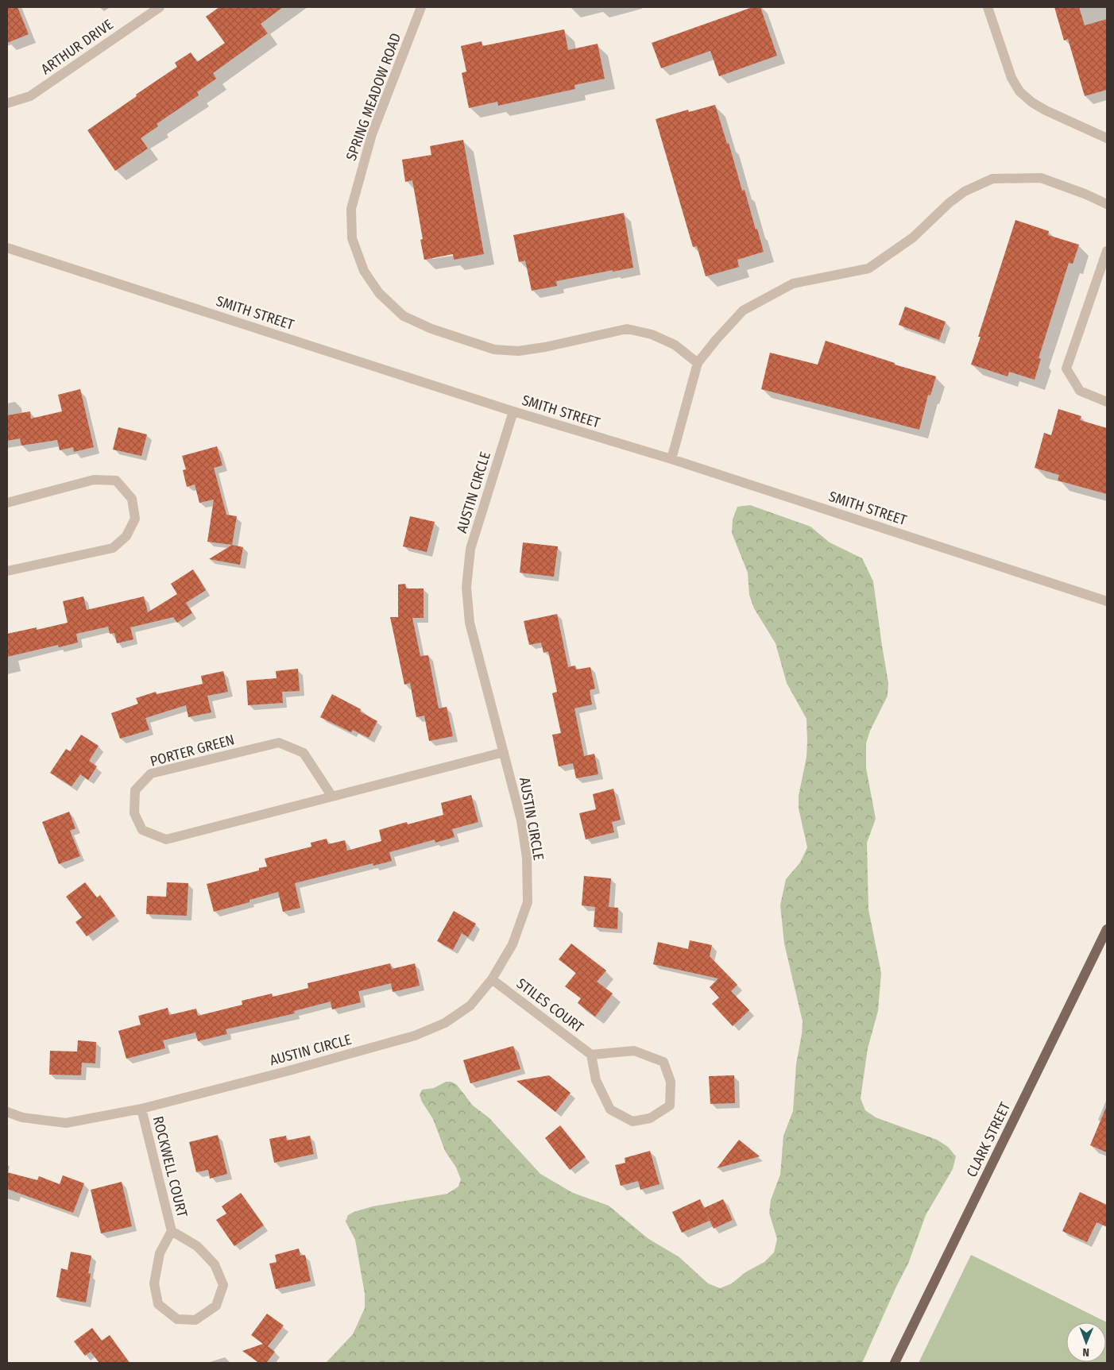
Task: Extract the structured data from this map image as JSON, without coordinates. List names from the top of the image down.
{
  "streets": {
    "main road": ["CLARK STREET"],
    "street": [
      "ARTHUR DRIVE",
      "SPRING MEADOW ROAD",
      "SMITH STREET",
      "AUSTIN CIRCLE",
      "PORTER GREEN",
      "STILES COURT",
      "ROCKWELL COURT"
    ]
  },
  "crossings": [
    ["SMITH STREET", "AUSTIN CIRCLE"],
    ["AUSTIN CIRCLE", "PORTER GREEN"],
    ["AUSTIN CIRCLE", "STILES COURT"],
    ["AUSTIN CIRCLE", "ROCKWELL COURT"]
  ],
  "north": "bottom"
}
